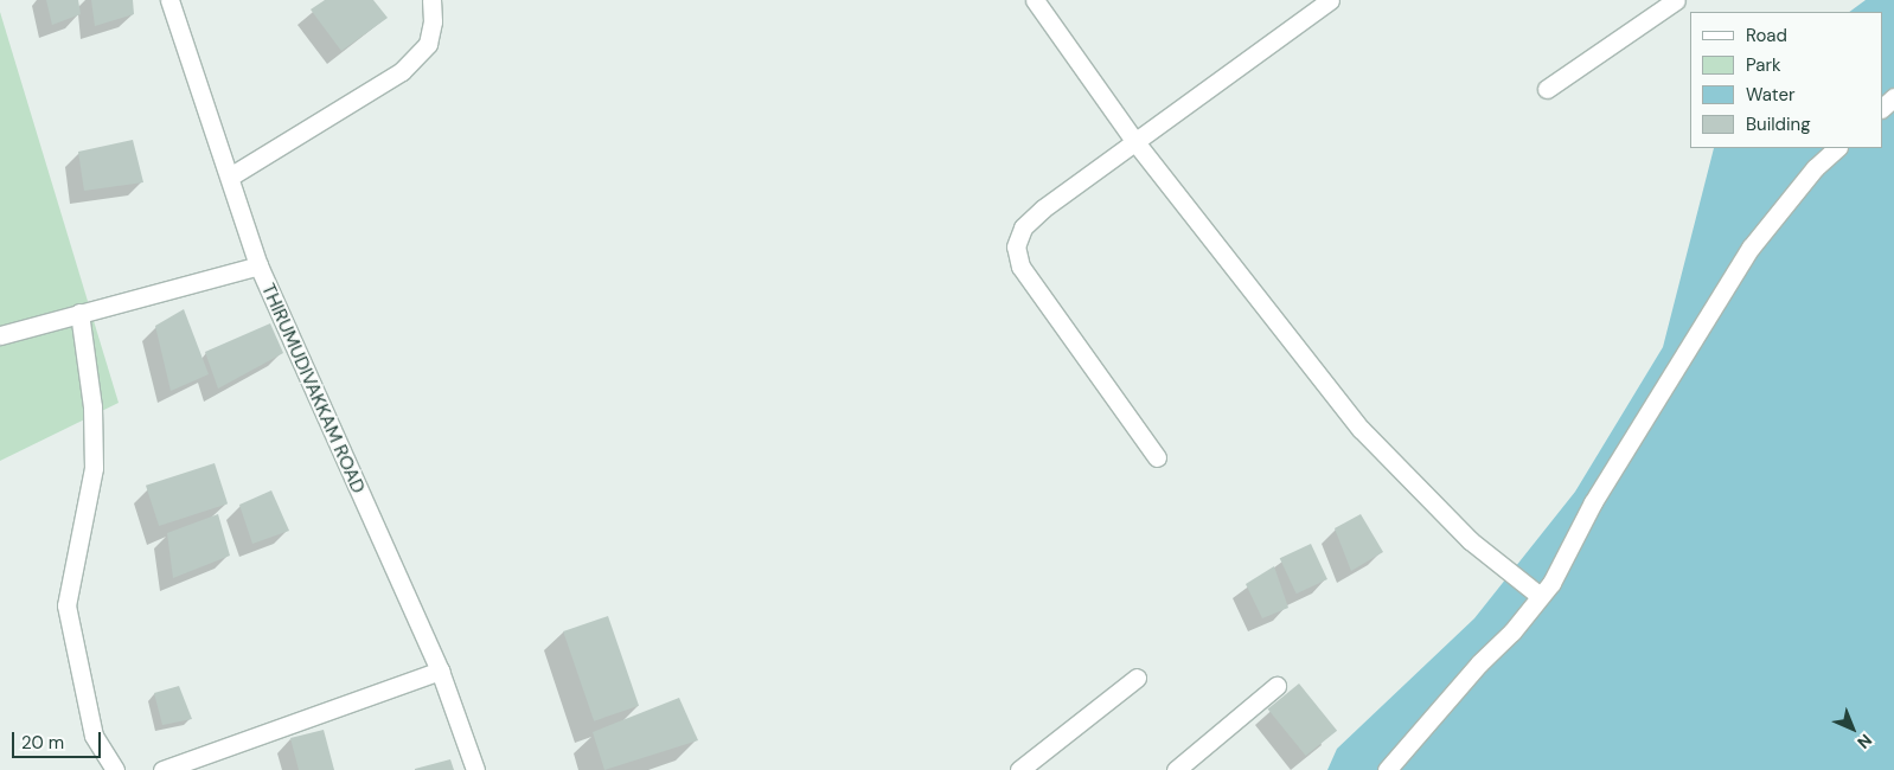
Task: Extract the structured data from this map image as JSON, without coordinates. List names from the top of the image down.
{
  "streets": {
    "street": ["THIRUMUDIVAKKAM ROAD"]
  },
  "legend": [
    "Road",
    "Park",
    "Water",
    "Building"
  ],
  "scale_bar": "20 m",
  "north": "bottom right"
}
